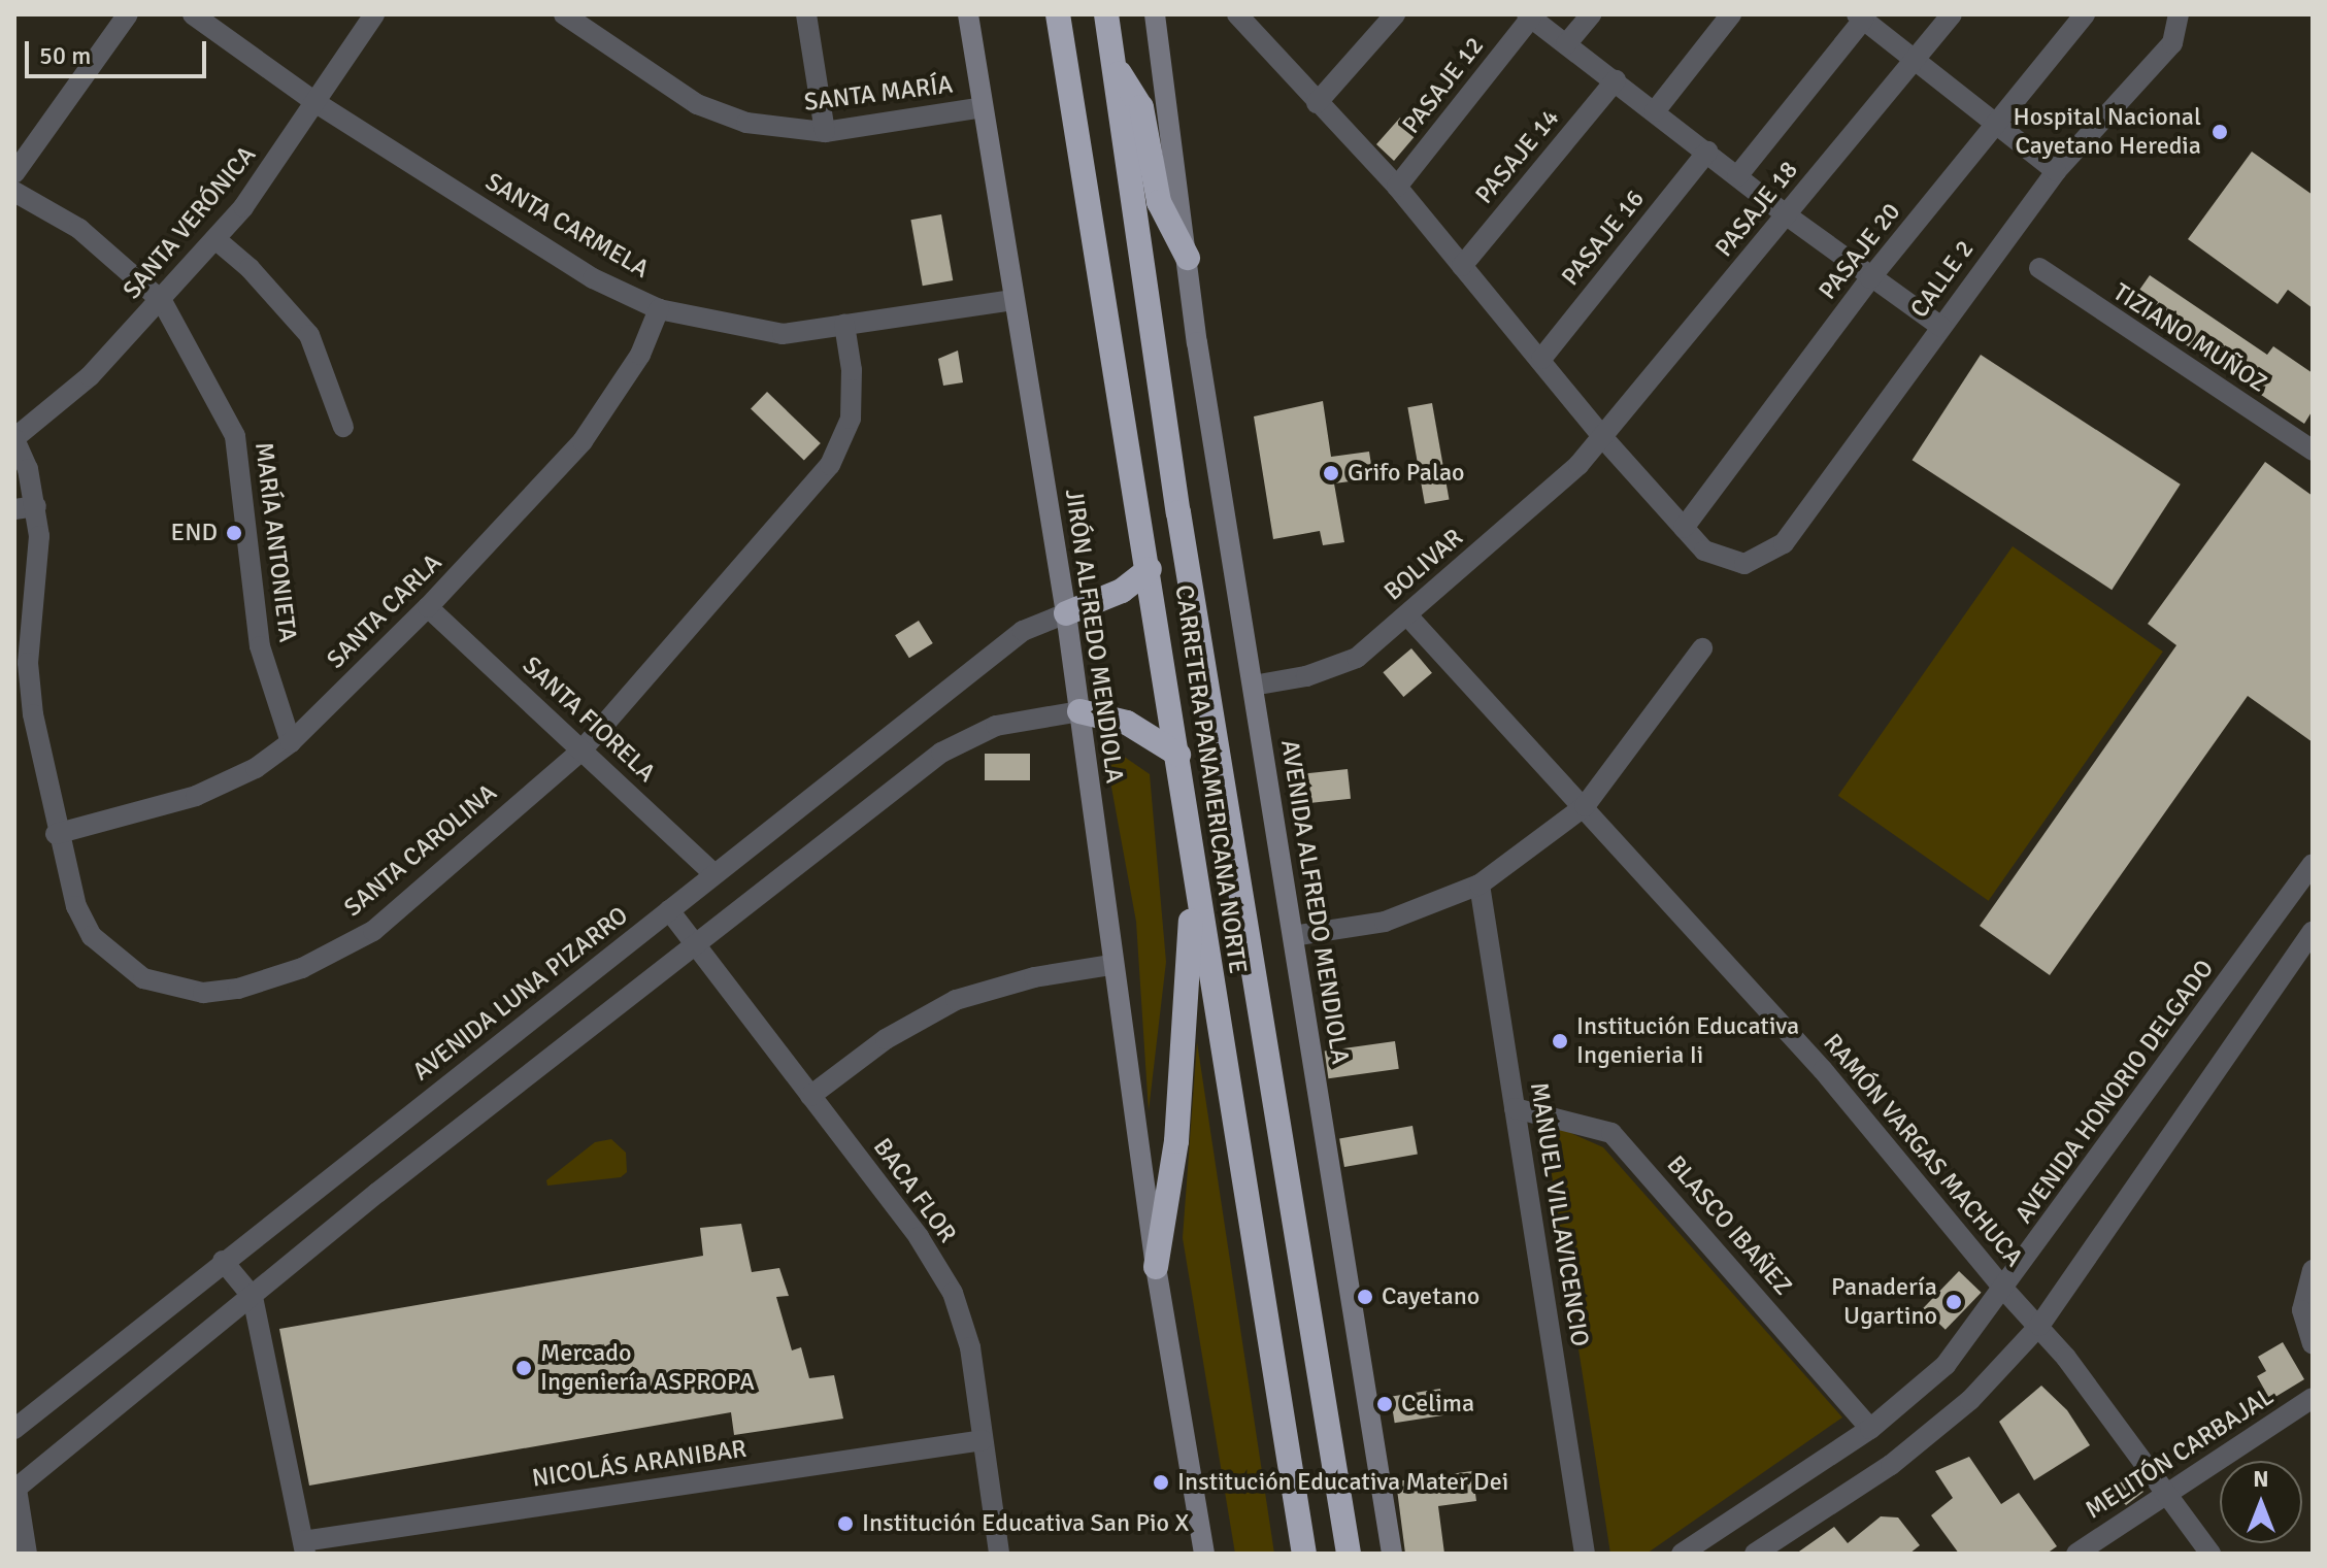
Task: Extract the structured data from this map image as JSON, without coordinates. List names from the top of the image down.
{
  "streets": {
    "highway": ["CARRETERA PANAMERICANA NORTE"],
    "main road": ["JIRÓN ALFREDO MENDIOLA", "AVENIDA ALFREDO MENDIOLA"],
    "street": [
      "PASAJE 12",
      "SANTA MARÍA",
      "PASAJE 14",
      "PASAJE 18",
      "SANTA VERÓNICA",
      "SANTA CARMELA",
      "PASAJE 16",
      "PASAJE 20",
      "CALLE 2",
      "TIZIANO MUÑOZ",
      "MARÍA ANTONIETA",
      "BOLIVAR",
      "SANTA CARLA",
      "SANTA FIORELA",
      "SANTA CAROLINA",
      "AVENIDA LUNA PIZARRO",
      "AVENIDA HONORIO DELGADO",
      "RAMÓN VARGAS MACHUCA",
      "BACA FLOR",
      "MANUEL VILLAVICENCIO",
      "BLASCO IBAÑEZ",
      "MELITÓN CARBAJAL",
      "NICOLÁS ARANIBAR"
    ]
  },
  "crossings": [
    ["SANTA MARÍA", "JIRÓN ALFREDO MENDIOLA"],
    ["PASAJE 18", "BOLIVAR"],
    ["SANTA VERÓNICA", "SANTA CARMELA"],
    ["SANTA VERÓNICA", "MARÍA ANTONIETA"],
    ["SANTA VERÓNICA", "SANTA CAROLINA"],
    ["SANTA CARMELA", "SANTA CARLA"],
    ["SANTA CARMELA", "JIRÓN ALFREDO MENDIOLA"],
    ["SANTA CARMELA", "SANTA CAROLINA"],
    ["PASAJE 20", "CALLE 2"],
    ["MARÍA ANTONIETA", "SANTA CARLA"],
    ["BOLIVAR", "AVENIDA ALFREDO MENDIOLA"],
    ["BOLIVAR", "RAMÓN VARGAS MACHUCA"],
    ["SANTA CARLA", "SANTA FIORELA"],
    ["SANTA CARLA", "SANTA CAROLINA"],
    ["JIRÓN ALFREDO MENDIOLA", "AVENIDA LUNA PIZARRO"],
    ["SANTA FIORELA", "SANTA CAROLINA"],
    ["SANTA FIORELA", "AVENIDA LUNA PIZARRO"],
    ["AVENIDA LUNA PIZARRO", "BACA FLOR"],
    ["AVENIDA HONORIO DELGADO", "RAMÓN VARGAS MACHUCA"],
    ["AVENIDA HONORIO DELGADO", "BLASCO IBAÑEZ"],
    ["RAMÓN VARGAS MACHUCA", "MELITÓN CARBAJAL"],
    ["BACA FLOR", "NICOLÁS ARANIBAR"],
    ["MANUEL VILLAVICENCIO", "BLASCO IBAÑEZ"]
  ],
  "places": [
    "Hospital Nacional Cayetano Heredia",
    "Grifo Palao",
    "END",
    "Institución Educativa Ingenieria Ii",
    "Cayetano",
    "Panadería Ugartino",
    "Mercado Ingeniería ASPROPA",
    "Celima",
    "Institución Educativa Mater Dei",
    "Institución Educativa San Pio X"
  ],
  "scale_bar": "50 m",
  "north": "top"
}
